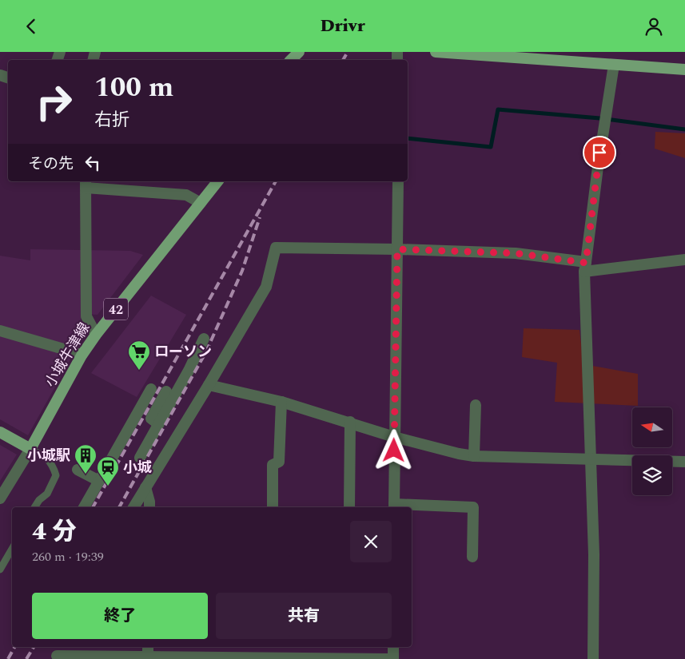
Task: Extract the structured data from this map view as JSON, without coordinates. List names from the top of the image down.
{
  "streets": {
    "main road": ["42", "小城牛津線"]
  },
  "places": {
    "supermarket": ["ローソン"],
    "building": ["小城駅"],
    "station": ["小城"]
  },
  "north": "left",
  "page": {
    "header": "Drivr",
    "turn": ["100 m", "右折"],
    "then": "その先",
    "heading": ["4 分", "260 m · 19:39"],
    "buttons": ["終了", "共有"]
  }
}
